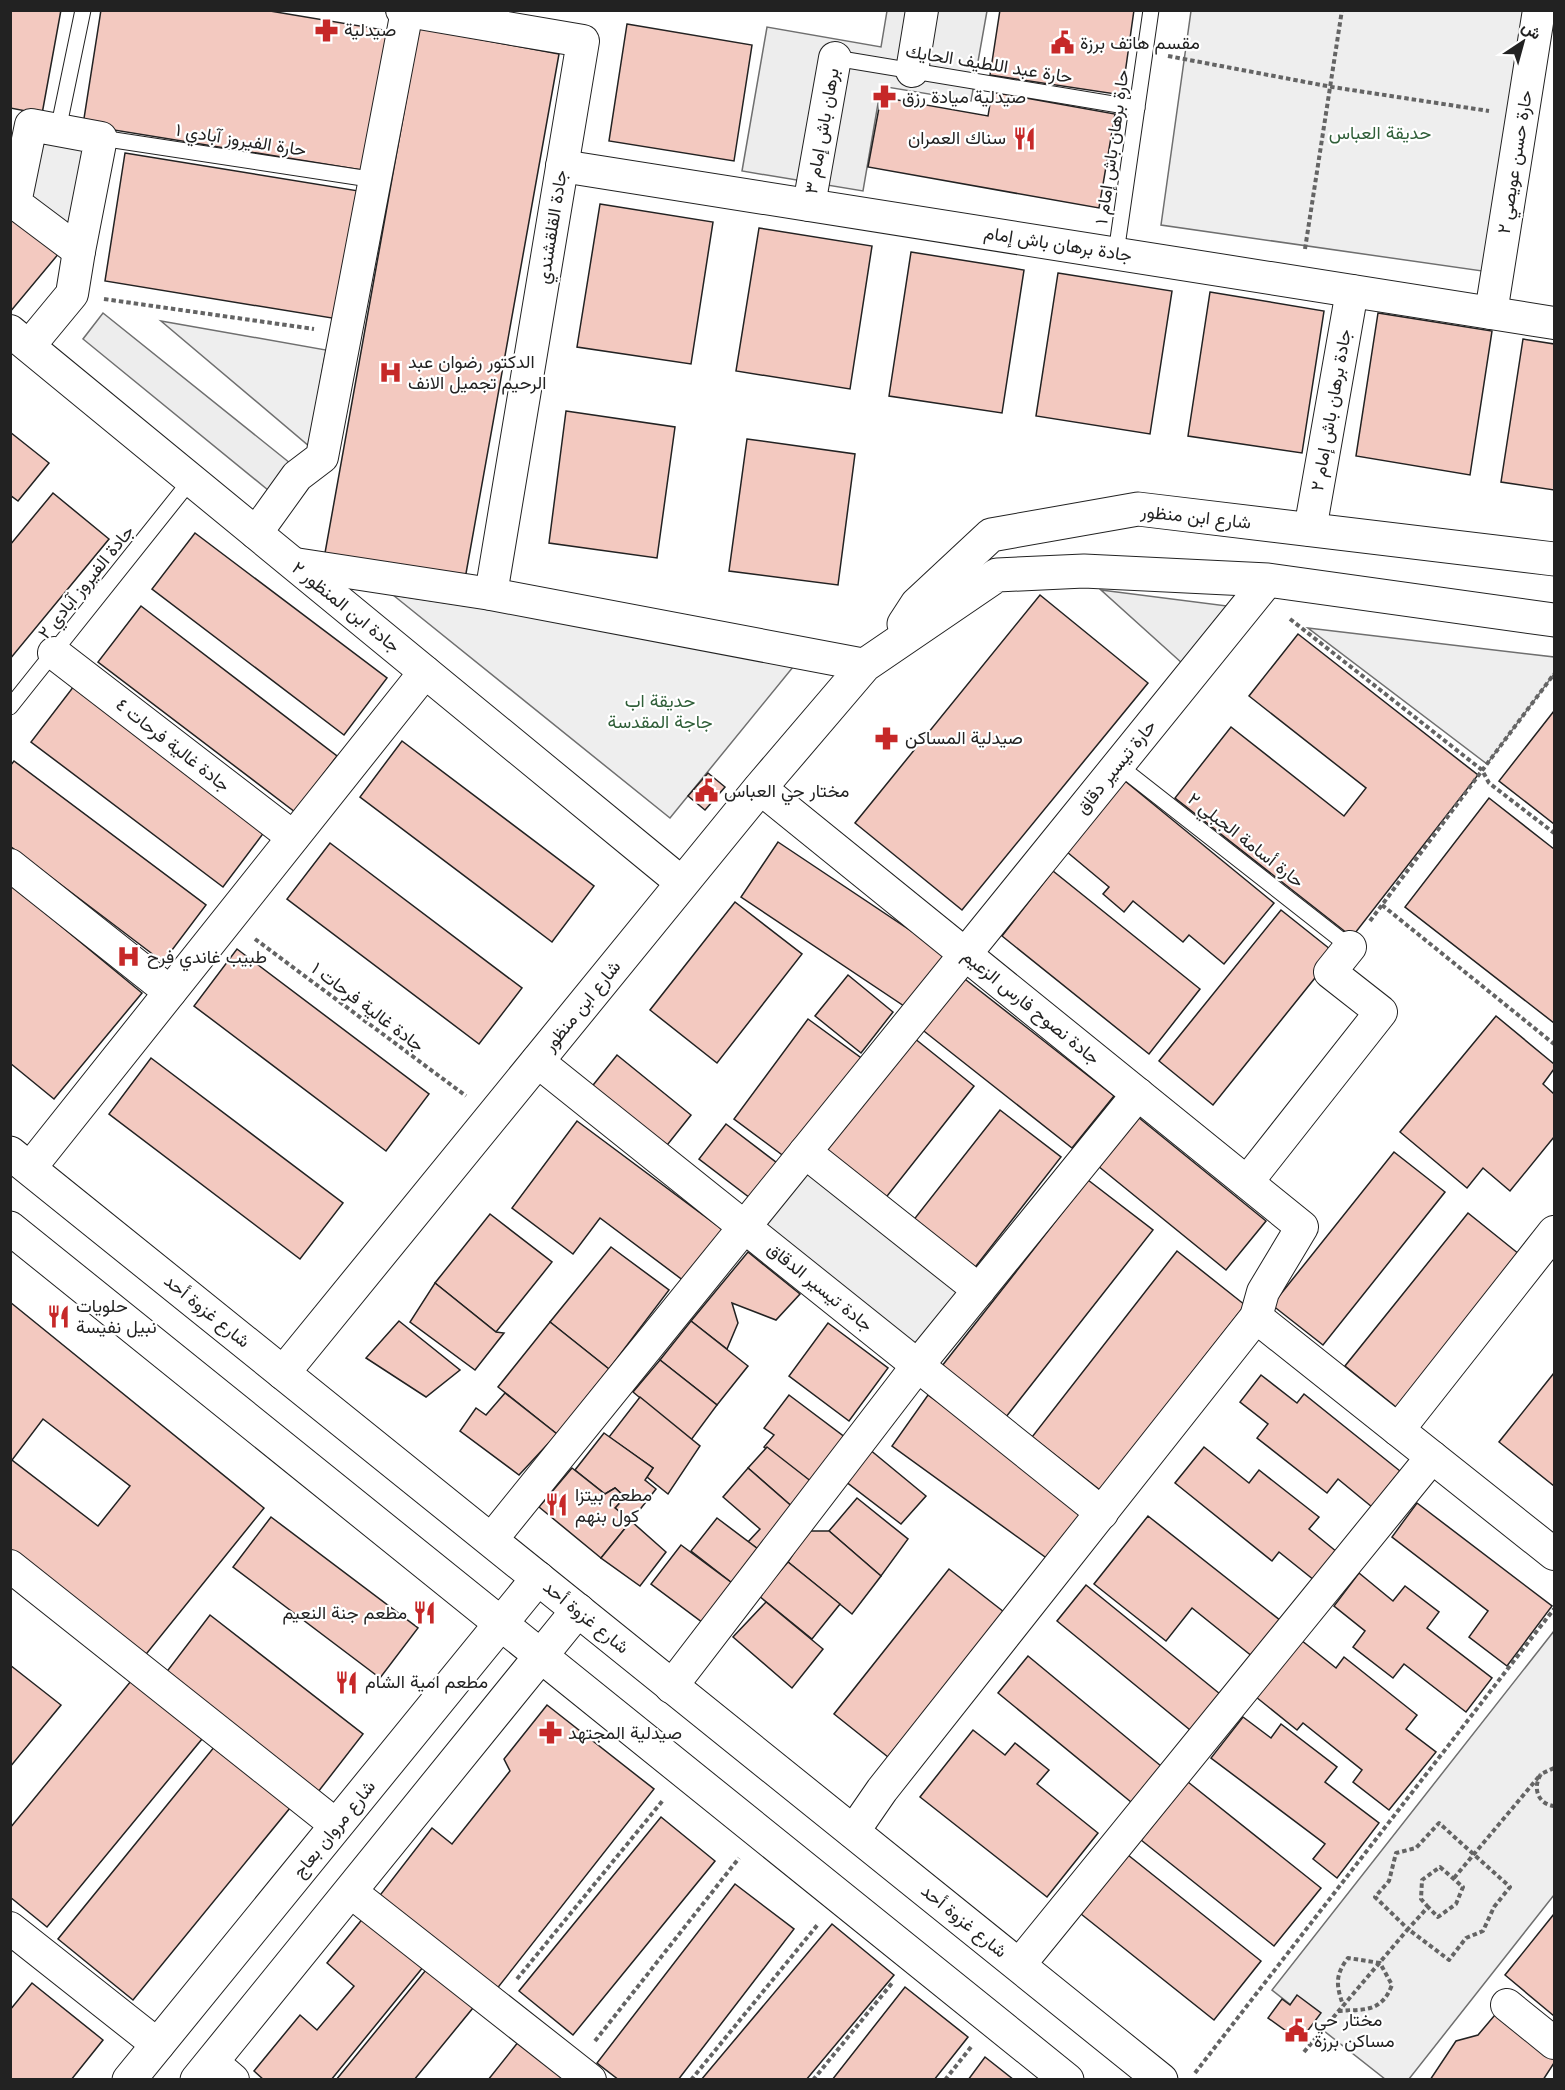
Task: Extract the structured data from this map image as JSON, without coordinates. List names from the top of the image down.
{
  "streets": {
    "main road": ["شارع ابن منظور", "شارع غزوة أحد", "شارع مروان بعاج"],
    "street": [
      "برهان باش إمام ٣",
      "حارة حسن عويصي ٢",
      "جادة القلقشندي",
      "جادة برهان باش إمام",
      "جادة برهان باش إمام ٢",
      "جادة ابن المنظور ٢",
      "جادة غالية فرحات ٤",
      "حارة تيسير دقاق",
      "جادة نصوح فارس الزعيم",
      "جادة تيسير الدقاق"
    ],
    "lane": [
      "حارة عبد اللطيف الحايك",
      "حارة الفيروز آبادي ١",
      "حارة برهان باش إمام ١",
      "جادة الفيروز آبادي ٢",
      "حارة أسامة الجبلي ٢"
    ],
    "path": ["جادة غالية فرحات ١"]
  },
  "crossings": [
    ["حارة عبد اللطيف الحايك", "برهان باش إمام ٣"],
    ["حارة عبد اللطيف الحايك", "حارة برهان باش إمام ١"],
    ["برهان باش إمام ٣", "جادة برهان باش إمام"],
    ["حارة برهان باش إمام ١", "جادة برهان باش إمام"],
    ["حارة حسن عويصي ٢", "جادة برهان باش إمام"],
    ["جادة القلقشندي", "جادة برهان باش إمام"],
    ["جادة برهان باش إمام", "جادة برهان باش إمام ٢"],
    ["جادة برهان باش إمام ٢", "شارع ابن منظور"],
    ["شارع ابن منظور", "جادة ابن المنظور ٢"],
    ["شارع ابن منظور", "حارة تيسير دقاق"],
    ["شارع ابن منظور", "جادة غالية فرحات ١"],
    ["شارع ابن منظور", "جادة نصوح فارس الزعيم"],
    ["شارع ابن منظور", "جادة تيسير الدقاق"],
    ["شارع ابن منظور", "شارع غزوة أحد"],
    ["جادة الفيروز آبادي ٢", "جادة ابن المنظور ٢"],
    ["جادة الفيروز آبادي ٢", "جادة غالية فرحات ٤"],
    ["حارة تيسير دقاق", "حارة أسامة الجبلي ٢"],
    ["حارة تيسير دقاق", "جادة نصوح فارس الزعيم"],
    ["حارة تيسير دقاق", "جادة تيسير الدقاق"],
    ["حارة تيسير دقاق", "شارع غزوة أحد"],
    ["شارع غزوة أحد", "شارع مروان بعاج"]
  ],
  "parks": ["حديقة العباس", "حديقة اب جاجة المقدسة"],
  "places": {
    "pharmacy": [
      "صيدلية",
      "صيدلية ميادة رزق",
      "صيدلية المساكن",
      "صيدلية المجتهد"
    ],
    "public building": ["مقسم هاتف برزة", "مختار حي العباس", "مختار حي مساكن برزة"],
    "restaurant": [
      "سناك العمران",
      "حلويات نبيل نفيسة",
      "مطعم بيتزا كول بنهم",
      "مطعم جنة النعيم",
      "مطعم امية الشام"
    ],
    "hospital": ["الدكتور رضوان عبد الرحيم تجميل الانف", "طبيب غاندي فرح"]
  },
  "north": "top right"
}
